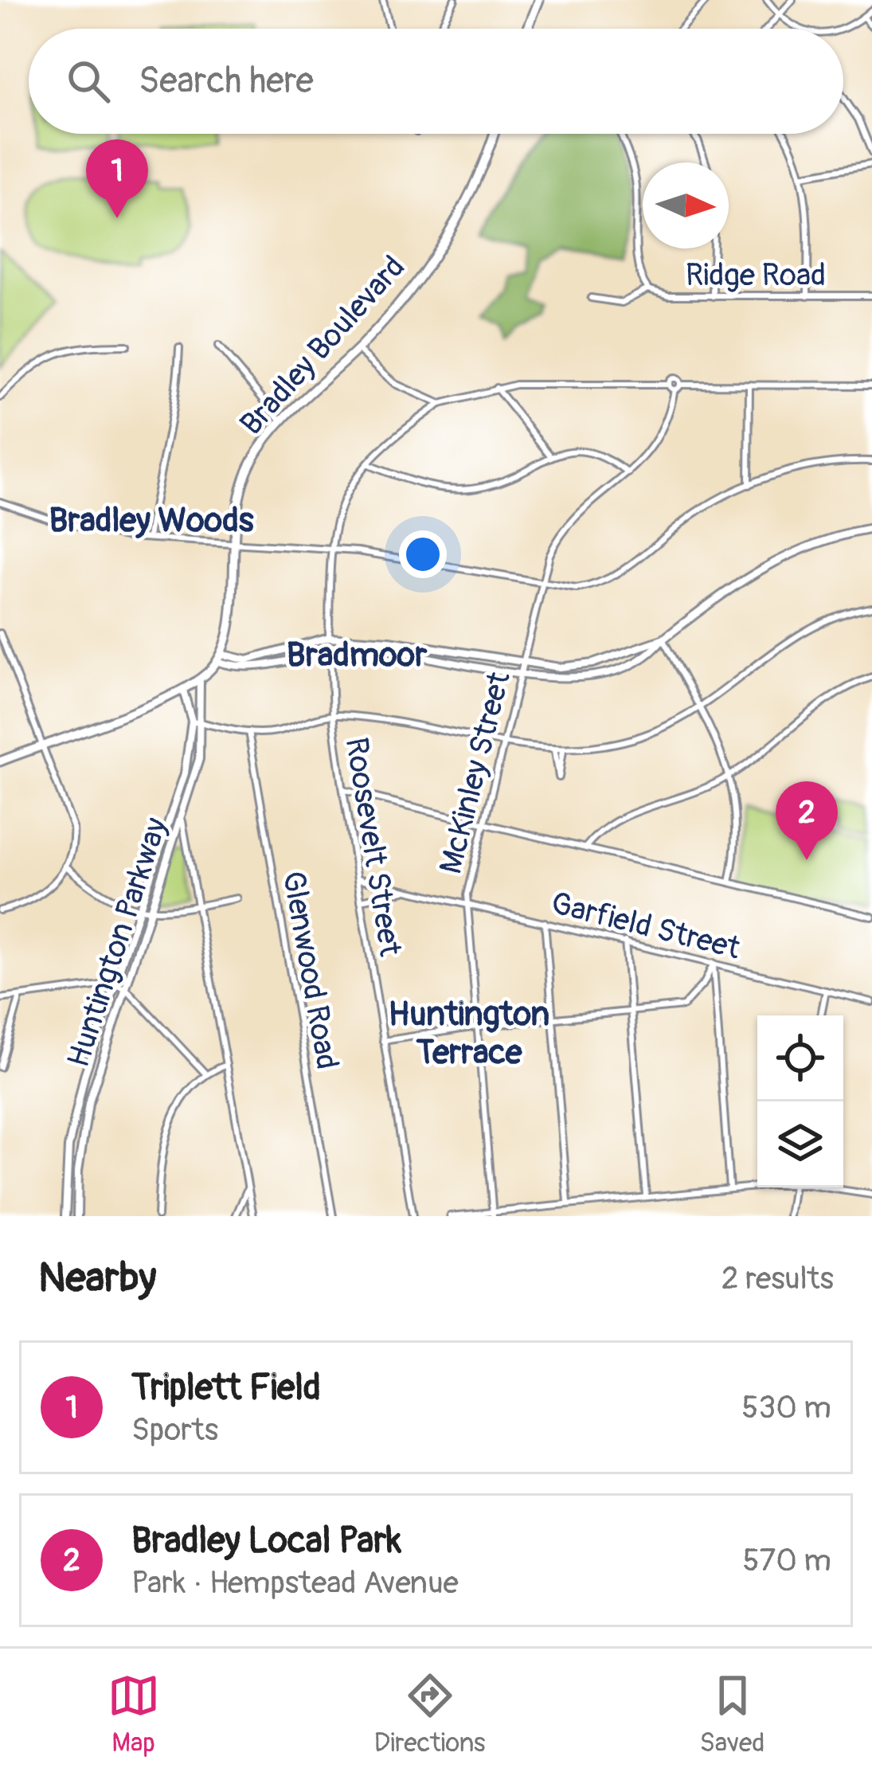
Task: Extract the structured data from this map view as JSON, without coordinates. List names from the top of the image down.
{
  "streets": {
    "main road": ["Bradley Boulevard"],
    "street": [
      "Ridge Road",
      "McKinley Street",
      "Roosevelt Street",
      "Garfield Street",
      "Huntington Parkway",
      "Glenwood Road"
    ]
  },
  "crossings": [
    ["McKinley Street", "Garfield Street"],
    ["Roosevelt Street", "Garfield Street"]
  ],
  "districts": ["Bradley Woods", "Bradmoor", "Huntington Terrace"],
  "north": "right",
  "page": {
    "search": "Search here",
    "pins": ["1", "2"],
    "heading": ["Nearby", "2 results"],
    "list": [
      {
        "mark": "1",
        "name": "Triplett Field",
        "note": "Sports",
        "value": "530 m"
      },
      {
        "mark": "2",
        "name": "Bradley Local Park",
        "note": "Park · Hempstead Avenue",
        "value": "570 m"
      }
    ],
    "nav": ["Map", "Directions", "Saved"]
  }
}
